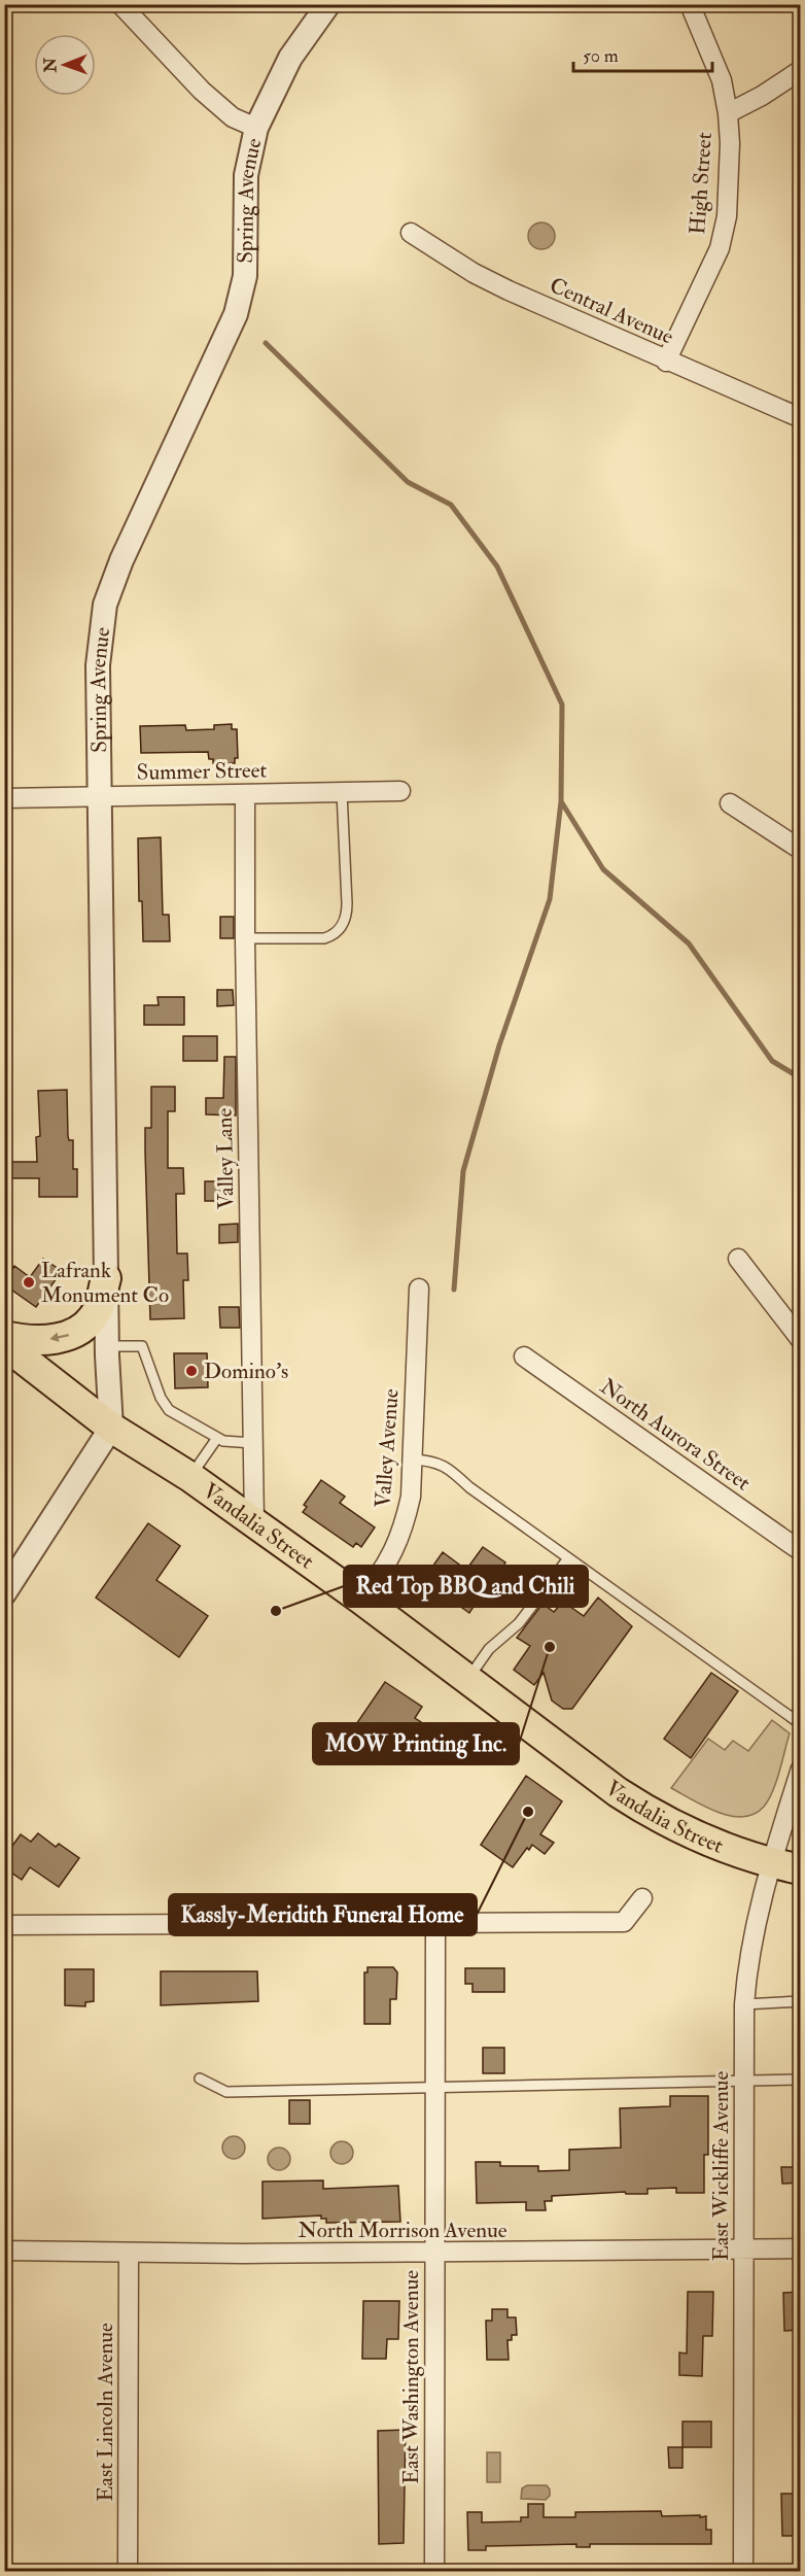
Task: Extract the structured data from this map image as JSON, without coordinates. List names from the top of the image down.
{
  "streets": {
    "main road": ["Vandalia Street"],
    "street": [
      "High Street",
      "Spring Avenue",
      "Central Avenue",
      "Summer Street",
      "Valley Lane",
      "North Aurora Street",
      "Valley Avenue",
      "East Wickliffe Avenue",
      "North Morrison Avenue",
      "East Washington Avenue",
      "East Lincoln Avenue"
    ]
  },
  "crossings": [
    ["High Street", "Central Avenue"],
    ["Spring Avenue", "Summer Street"],
    ["Spring Avenue", "Vandalia Street"],
    ["Summer Street", "Valley Lane"],
    ["Valley Lane", "Vandalia Street"],
    ["Valley Avenue", "Vandalia Street"],
    ["Vandalia Street", "East Wickliffe Avenue"],
    ["East Wickliffe Avenue", "North Morrison Avenue"],
    ["North Morrison Avenue", "East Washington Avenue"],
    ["North Morrison Avenue", "East Lincoln Avenue"]
  ],
  "places": [
    "Lafrank Monument Co",
    "Domino's",
    "Red Top BBQ and Chili",
    "MOW Printing Inc.",
    "Kassly-Meridith Funeral Home"
  ],
  "scale_bar": "50 m",
  "north": "left"
}
